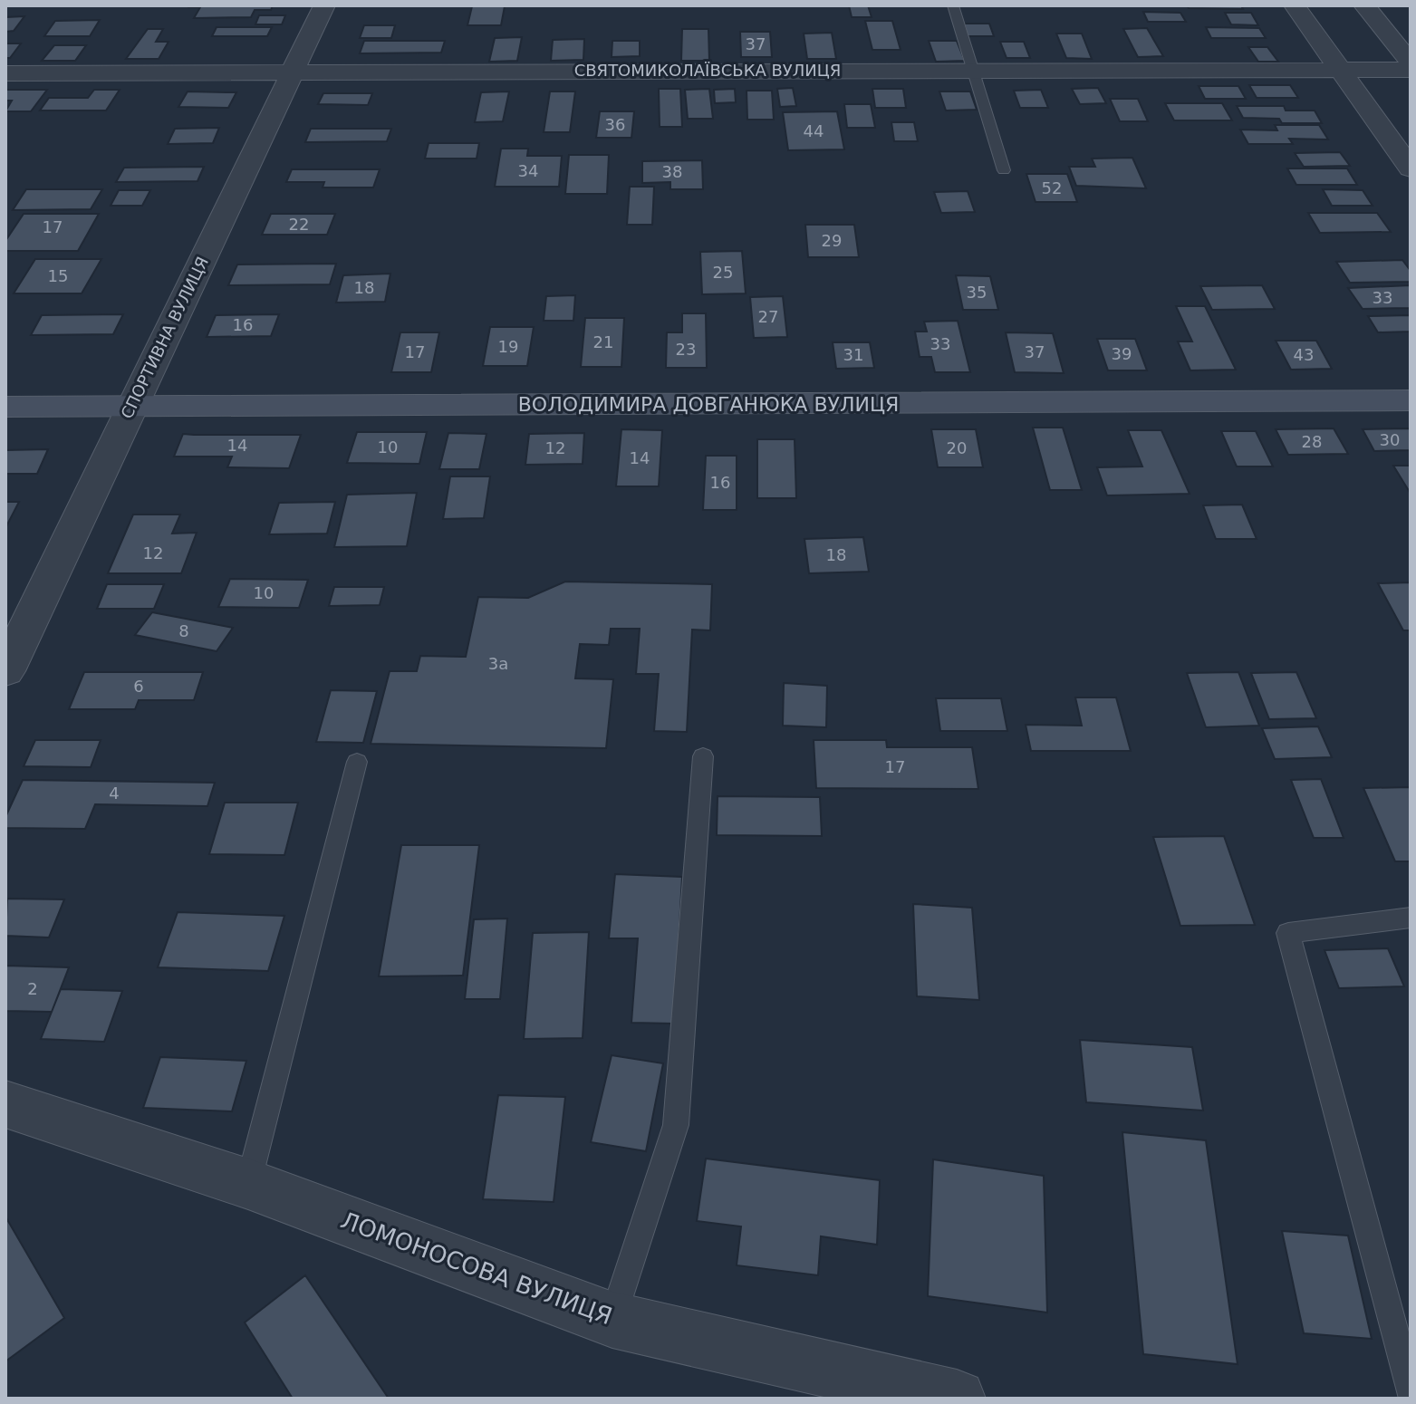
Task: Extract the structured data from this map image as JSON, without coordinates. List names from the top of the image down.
{
  "streets": {
    "main road": ["ВОЛОДИМИРА ДОВГАНЮКА ВУЛИЦЯ"],
    "street": ["СВЯТОМИКОЛАЇВСЬКА ВУЛИЦЯ", "СПОРТИВНА ВУЛИЦЯ", "ЛОМОНОСОВА ВУЛИЦЯ"]
  },
  "crossings": [
    ["СВЯТОМИКОЛАЇВСЬКА ВУЛИЦЯ", "СПОРТИВНА ВУЛИЦЯ"],
    ["СПОРТИВНА ВУЛИЦЯ", "ВОЛОДИМИРА ДОВГАНЮКА ВУЛИЦЯ"]
  ],
  "house_numbers": [
    "37",
    "36",
    "44",
    "34",
    "38",
    "52",
    "22",
    "17",
    "29",
    "25",
    "15",
    "18",
    "35",
    "33",
    "27",
    "16",
    "21",
    "33",
    "19",
    "23",
    "17",
    "37",
    "39",
    "31",
    "43",
    "30",
    "28",
    "14",
    "10",
    "12",
    "20",
    "14",
    "16",
    "12",
    "18",
    "10",
    "8",
    "3а",
    "6",
    "17",
    "4",
    "2"
  ]
}
